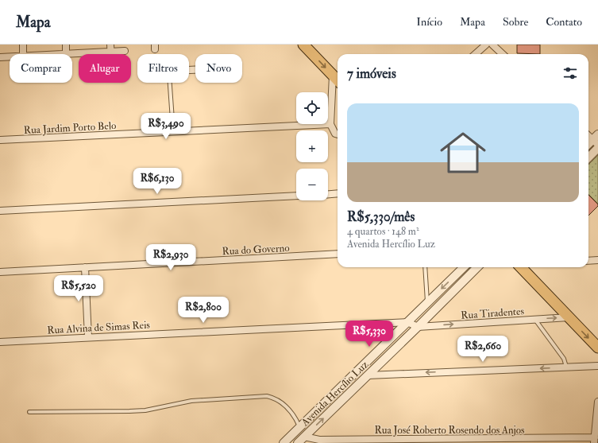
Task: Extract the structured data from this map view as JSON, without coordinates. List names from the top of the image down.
{
  "streets": {
    "street": [
      "Rua Jardim Porto Belo",
      "Rua do Governo",
      "Rua Tiradentes",
      "Rua Alvina de Simas Reis",
      "Avenida Hercílio Luz",
      "Rua José Roberto Rosendo dos Anjos"
    ]
  },
  "crossings": [
    ["Rua Tiradentes", "Avenida Hercílio Luz"],
    ["Rua Alvina de Simas Reis", "Avenida Hercílio Luz"],
    ["Avenida Hercílio Luz", "Rua José Roberto Rosendo dos Anjos"]
  ],
  "page": {
    "header": "Mapa",
    "nav": [
      "Início",
      "Mapa",
      "Sobre",
      "Contato"
    ],
    "chip": [
      "Comprar",
      "Alugar",
      "Filtros",
      "Novo"
    ],
    "heading": "7 imóveis",
    "map_buttons": ["+", "−"],
    "list": [
      {
        "name": "R$5,330/mês",
        "note": "4 quartos · 148 m² · Avenida Hercílio Luz"
      }
    ],
    "price": [
      "R$3,490",
      "R$6,130",
      "R$2,930",
      "R$5,520",
      "R$2,800",
      "R$5,330",
      "R$2,660"
    ]
  }
}
